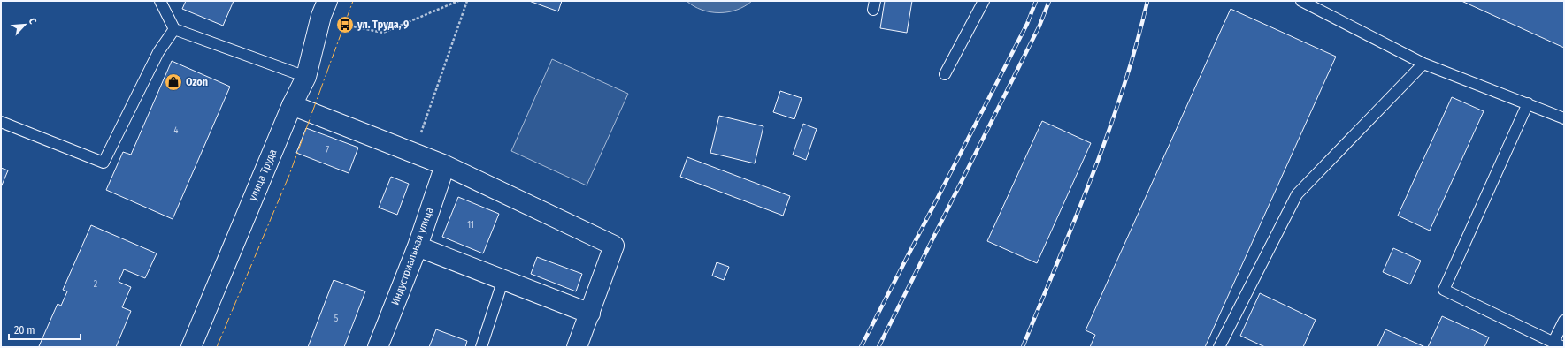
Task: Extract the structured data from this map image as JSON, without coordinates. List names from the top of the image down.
{
  "streets": {
    "street": ["улица Труда", "Индустриальная улица"]
  },
  "places": {
    "bus stop": ["ул. Труда, 9"],
    "shop": ["Ozon"]
  },
  "house_numbers": [
    "4",
    "7",
    "11",
    "2",
    "5"
  ],
  "scale_bar": "20 m",
  "north": "top right"
}
